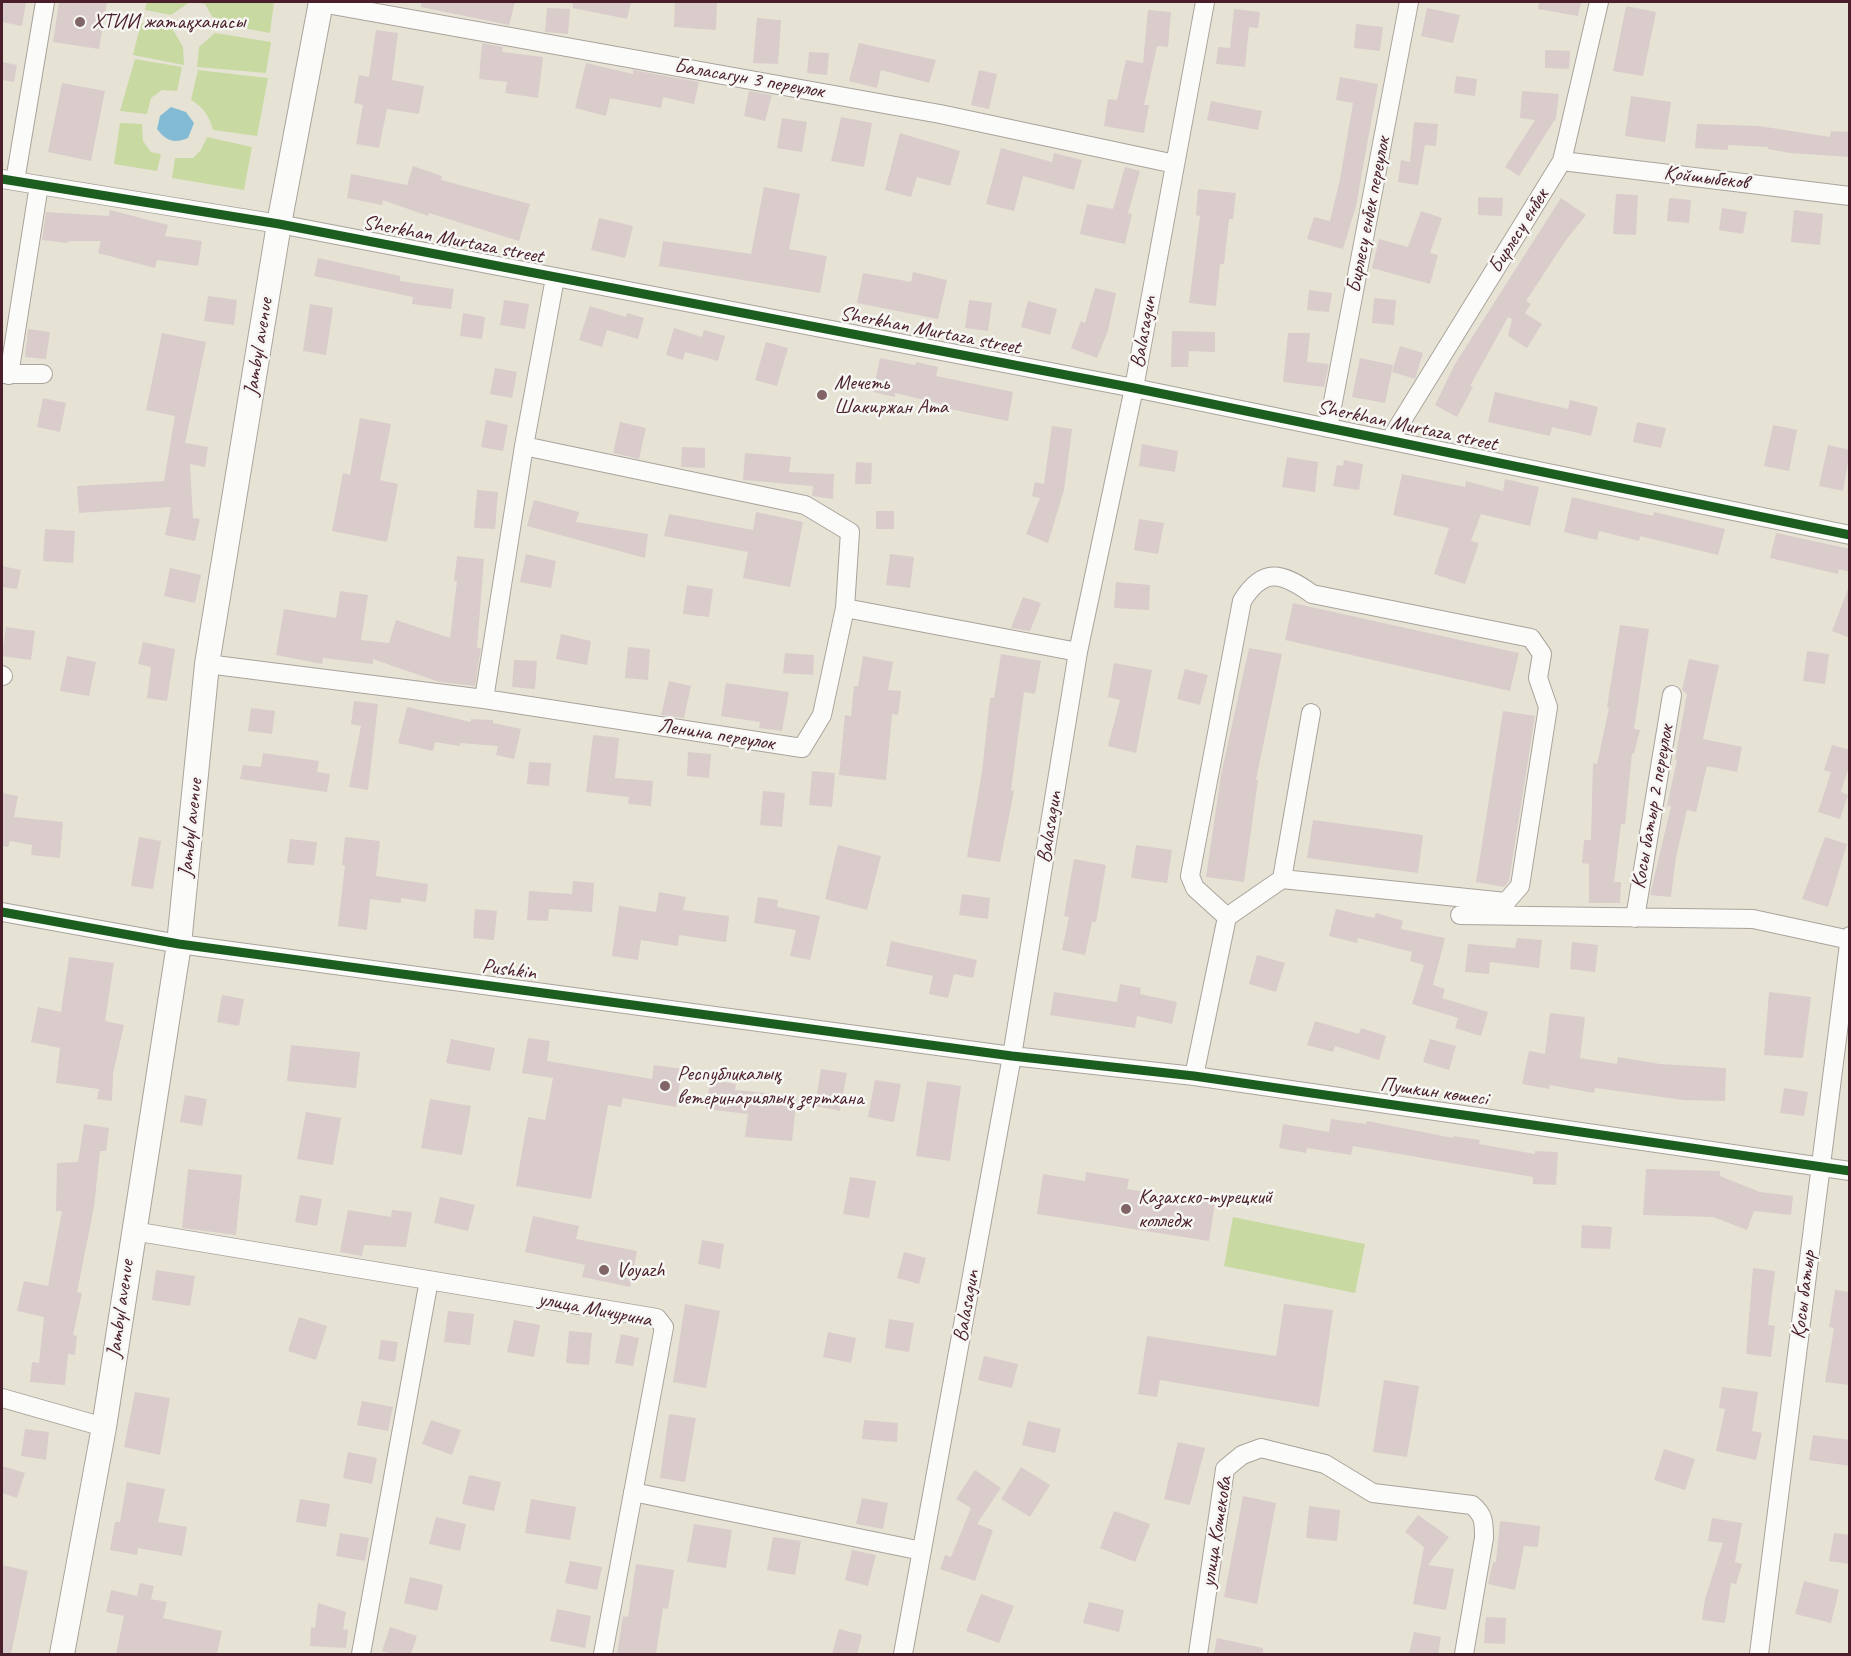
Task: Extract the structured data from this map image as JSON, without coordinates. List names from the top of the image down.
{
  "streets": {
    "main road": ["Jambyl avenue"],
    "street": [
      "Баласагун 3 переулок",
      "Қойшыбеков",
      "Бирлесу енбек переулок",
      "Бирлесу енбек",
      "Sherkhan Murtaza street",
      "Balasagun",
      "Ленина переулок",
      "Косы батыр 2 переулок",
      "Pushkin",
      "Пушкин көшесі",
      "Қосы батыр",
      "улица Мичурина",
      "улица Кошекова"
    ]
  },
  "crossings": [
    ["Баласагун 3 переулок", "Balasagun"],
    ["Баласагун 3 переулок", "Jambyl avenue"],
    ["Қойшыбеков", "Бирлесу енбек"],
    ["Бирлесу енбек переулок", "Sherkhan Murtaza street"],
    ["Бирлесу енбек", "Sherkhan Murtaza street"],
    ["Sherkhan Murtaza street", "Balasagun"],
    ["Sherkhan Murtaza street", "Jambyl avenue"],
    ["Balasagun", "Pushkin"],
    ["Balasagun", "Пушкин көшесі"],
    ["Jambyl avenue", "Ленина переулок"],
    ["Jambyl avenue", "Pushkin"],
    ["Jambyl avenue", "улица Мичурина"],
    ["Косы батыр 2 переулок", "Қосы батыр"],
    ["Pushkin", "Пушкин көшесі"],
    ["Пушкин көшесі", "Қосы батыр"]
  ],
  "places": [
    "ХТИИ жатақханасы",
    "Мечеть Шакиржан Ата",
    "Республикалық ветеринариялық зертхана",
    "Казахско-турецкий колледж",
    "Voyazh"
  ]
}
